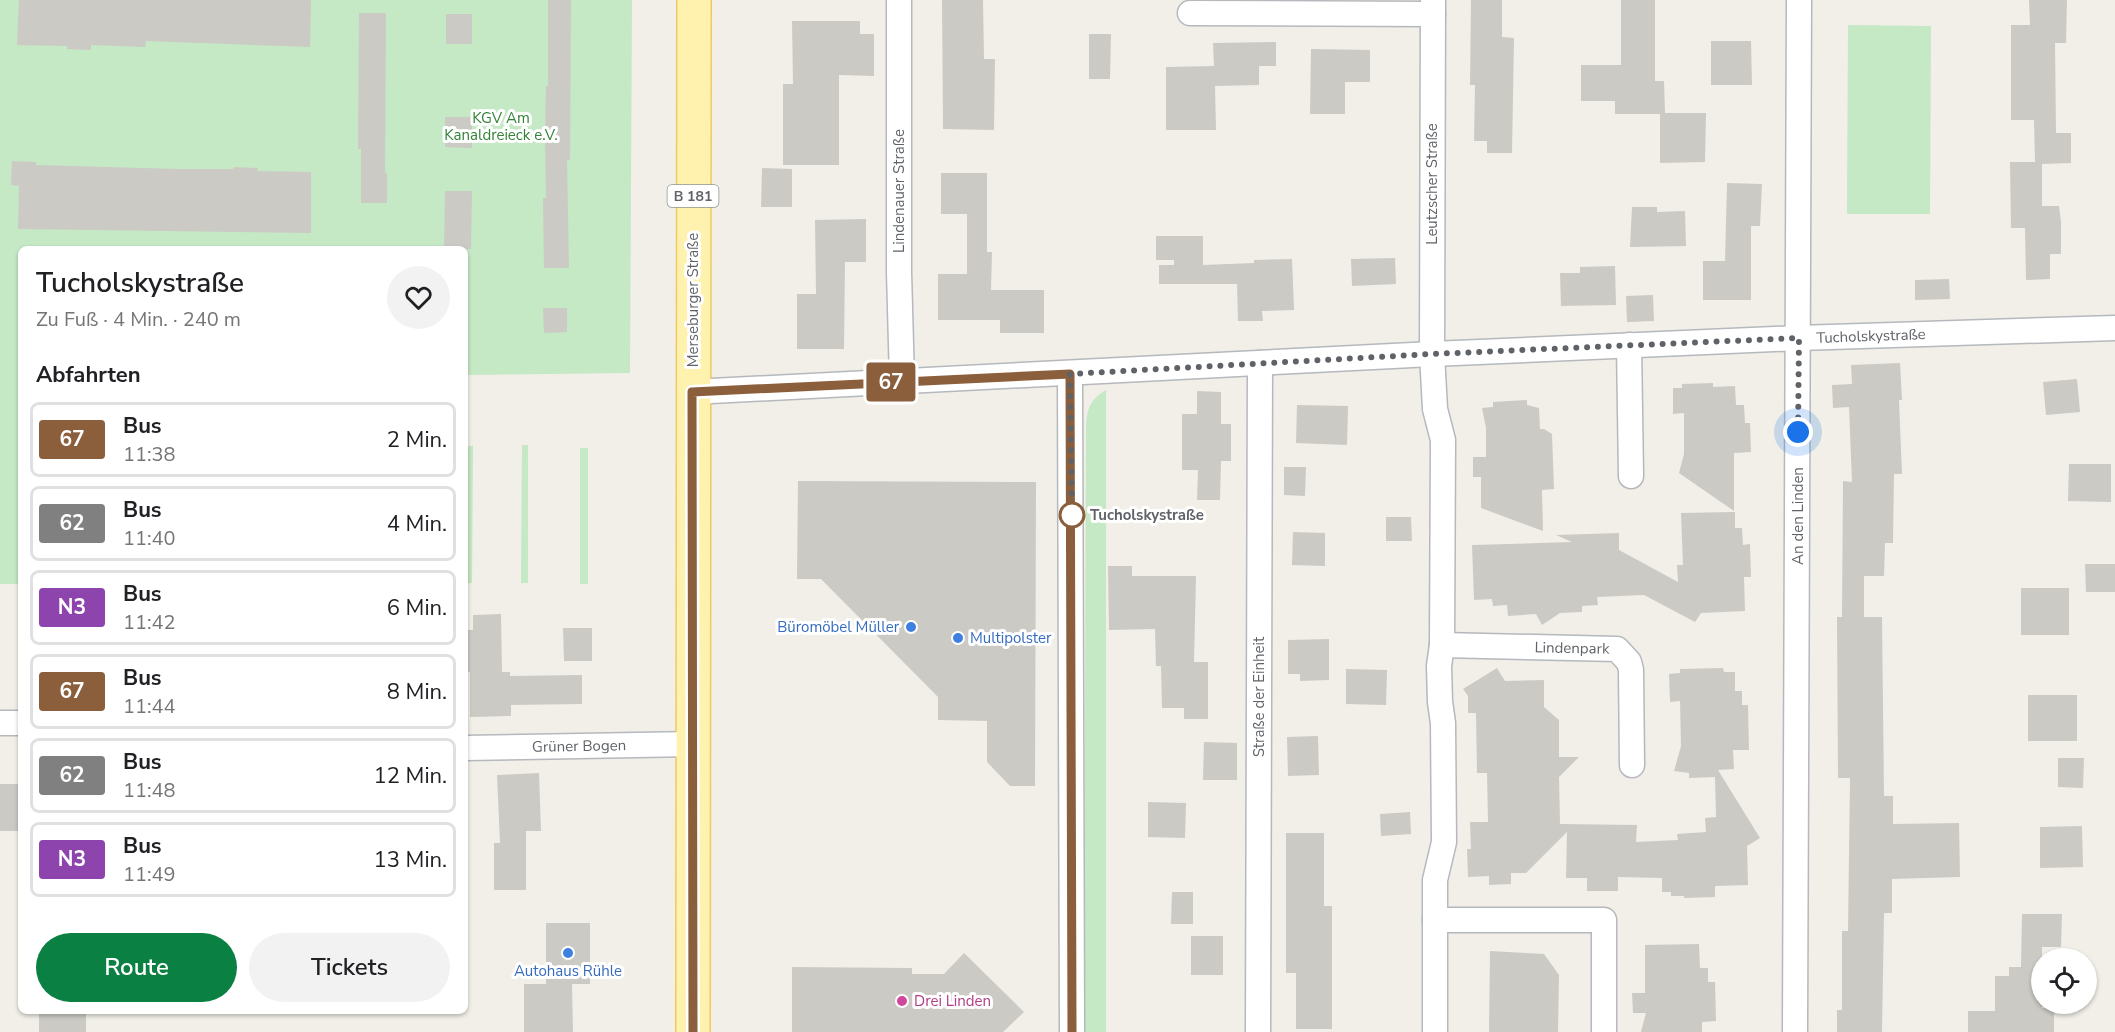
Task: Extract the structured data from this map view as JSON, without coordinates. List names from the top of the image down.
{
  "streets": {
    "main road": ["B 181", "Merseburger Straße"],
    "street": [
      "Leutzscher Straße",
      "Lindenauer Straße",
      "Tucholskystraße",
      "An den Linden",
      "Lindenpark",
      "Straße der Einheit",
      "Grüner Bogen"
    ]
  },
  "crossings": [
    ["Leutzscher Straße", "Tucholskystraße"],
    ["Lindenauer Straße", "Tucholskystraße"],
    ["Merseburger Straße", "Tucholskystraße"],
    ["Merseburger Straße", "Grüner Bogen"],
    ["Tucholskystraße", "An den Linden"],
    ["Tucholskystraße", "Straße der Einheit"]
  ],
  "parks": ["KGV Am Kanaldreieck e.V."],
  "places": [
    "Tucholskystraße",
    "Büromöbel Müller",
    "Multipolster",
    "Autohaus Rühle",
    "Drei Linden"
  ],
  "lines": ["bus line 67"],
  "page": {
    "on_map": "67",
    "heading": [
      ["Tucholskystraße", "Zu Fuß · 4 Min. · 240 m"],
      "Abfahrten"
    ],
    "list": [
      {
        "mark": "67",
        "name": "Bus",
        "note": "11:38",
        "value": "2 Min."
      },
      {
        "mark": "62",
        "name": "Bus",
        "note": "11:40",
        "value": "4 Min."
      },
      {
        "mark": "N3",
        "name": "Bus",
        "note": "11:42",
        "value": "6 Min."
      },
      {
        "mark": "67",
        "name": "Bus",
        "note": "11:44",
        "value": "8 Min."
      },
      {
        "mark": "62",
        "name": "Bus",
        "note": "11:48",
        "value": "12 Min."
      },
      {
        "mark": "N3",
        "name": "Bus",
        "note": "11:49",
        "value": "13 Min."
      }
    ],
    "buttons": ["Route", "Tickets"]
  }
}
